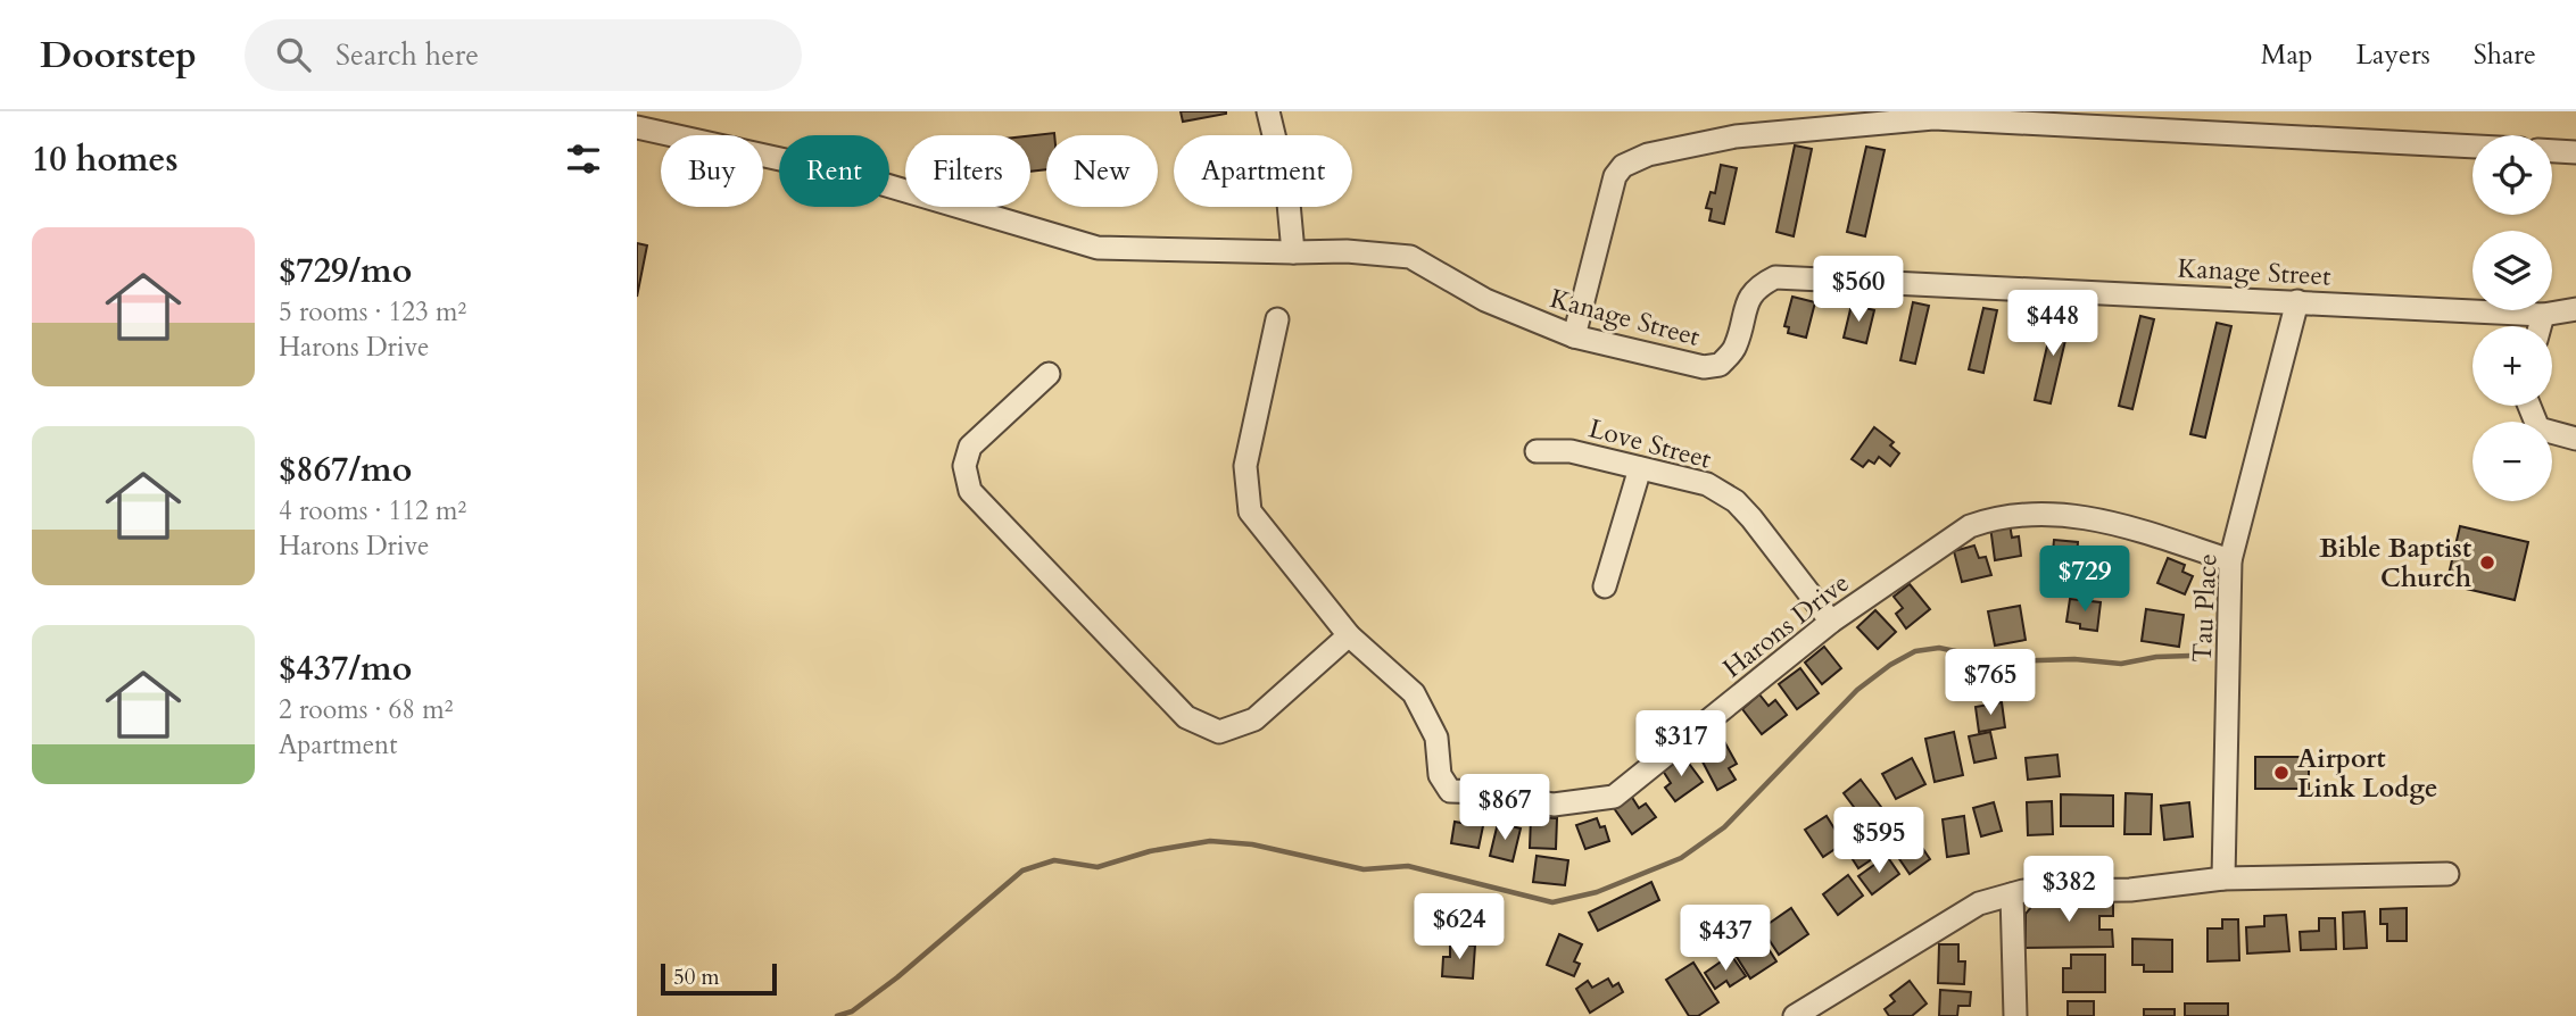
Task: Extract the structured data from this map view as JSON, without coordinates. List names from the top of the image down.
{
  "streets": {
    "street": [
      "Kanage Street",
      "Love Street",
      "Tau Place",
      "Harons Drive"
    ]
  },
  "crossings": [
    ["Kanage Street", "Tau Place"],
    ["Love Street", "Harons Drive"],
    ["Tau Place", "Harons Drive"]
  ],
  "places": ["Bible Baptist Church", "Airport Link Lodge"],
  "scale_bar": "50 m",
  "page": {
    "header": "Doorstep",
    "search": "Search here",
    "nav": ["Map", "Layers", "Share"],
    "heading": "10 homes",
    "map_buttons": ["+", "−"],
    "chip": [
      "Buy",
      "Rent",
      "Filters",
      "New",
      "Apartment"
    ],
    "list": [
      {
        "name": "$729/mo",
        "note": "5 rooms · 123 m² · Harons Drive"
      },
      {
        "name": "$867/mo",
        "note": "4 rooms · 112 m² · Harons Drive"
      },
      {
        "name": "$437/mo",
        "note": "2 rooms · 68 m² · Apartment"
      }
    ],
    "price": [
      "$560",
      "$448",
      "$729",
      "$765",
      "$317",
      "$867",
      "$595",
      "$382",
      "$624",
      "$437"
    ],
    "scale": "50 m"
  }
}
